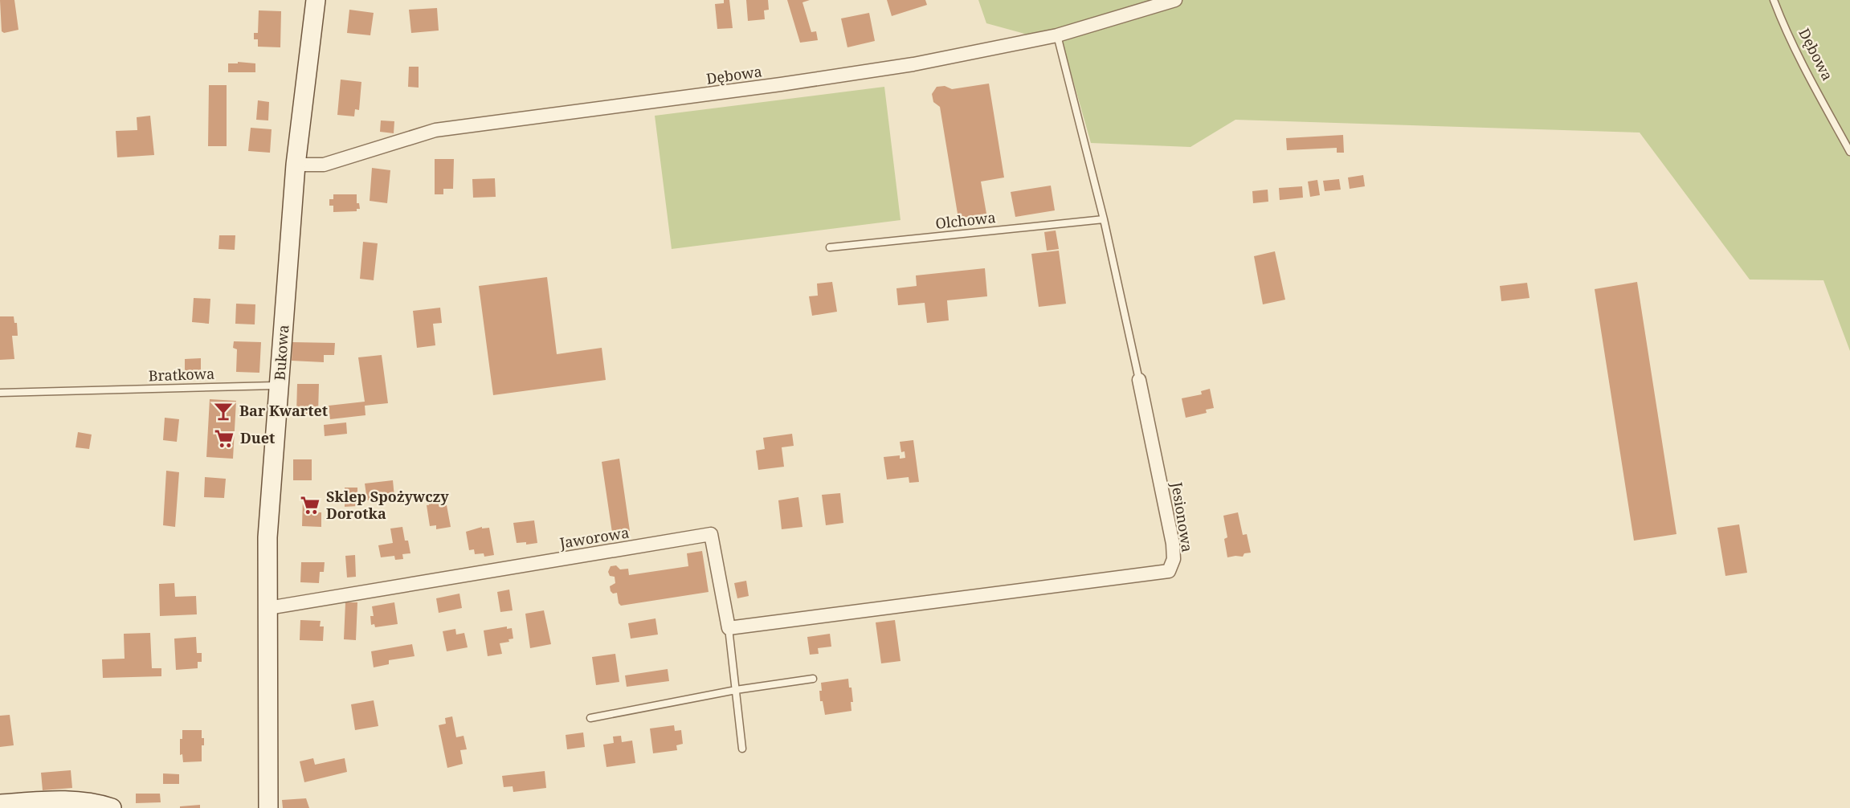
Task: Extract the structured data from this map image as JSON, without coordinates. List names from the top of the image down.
{
  "streets": {
    "street": [
      "Dębowa",
      "Bukowa",
      "Jesionowa",
      "Jaworowa"
    ],
    "lane": ["Olchowa", "Bratkowa"]
  },
  "crossings": [
    ["Dębowa", "Bukowa"],
    ["Dębowa", "Jesionowa"],
    ["Olchowa", "Jesionowa"],
    ["Bukowa", "Bratkowa"],
    ["Bukowa", "Jaworowa"],
    ["Jesionowa", "Jaworowa"]
  ],
  "places": {
    "bar": ["Bar Kwartet"],
    "supermarket": ["Duet", "Sklep Spożywczy Dorotka"]
  }
}
